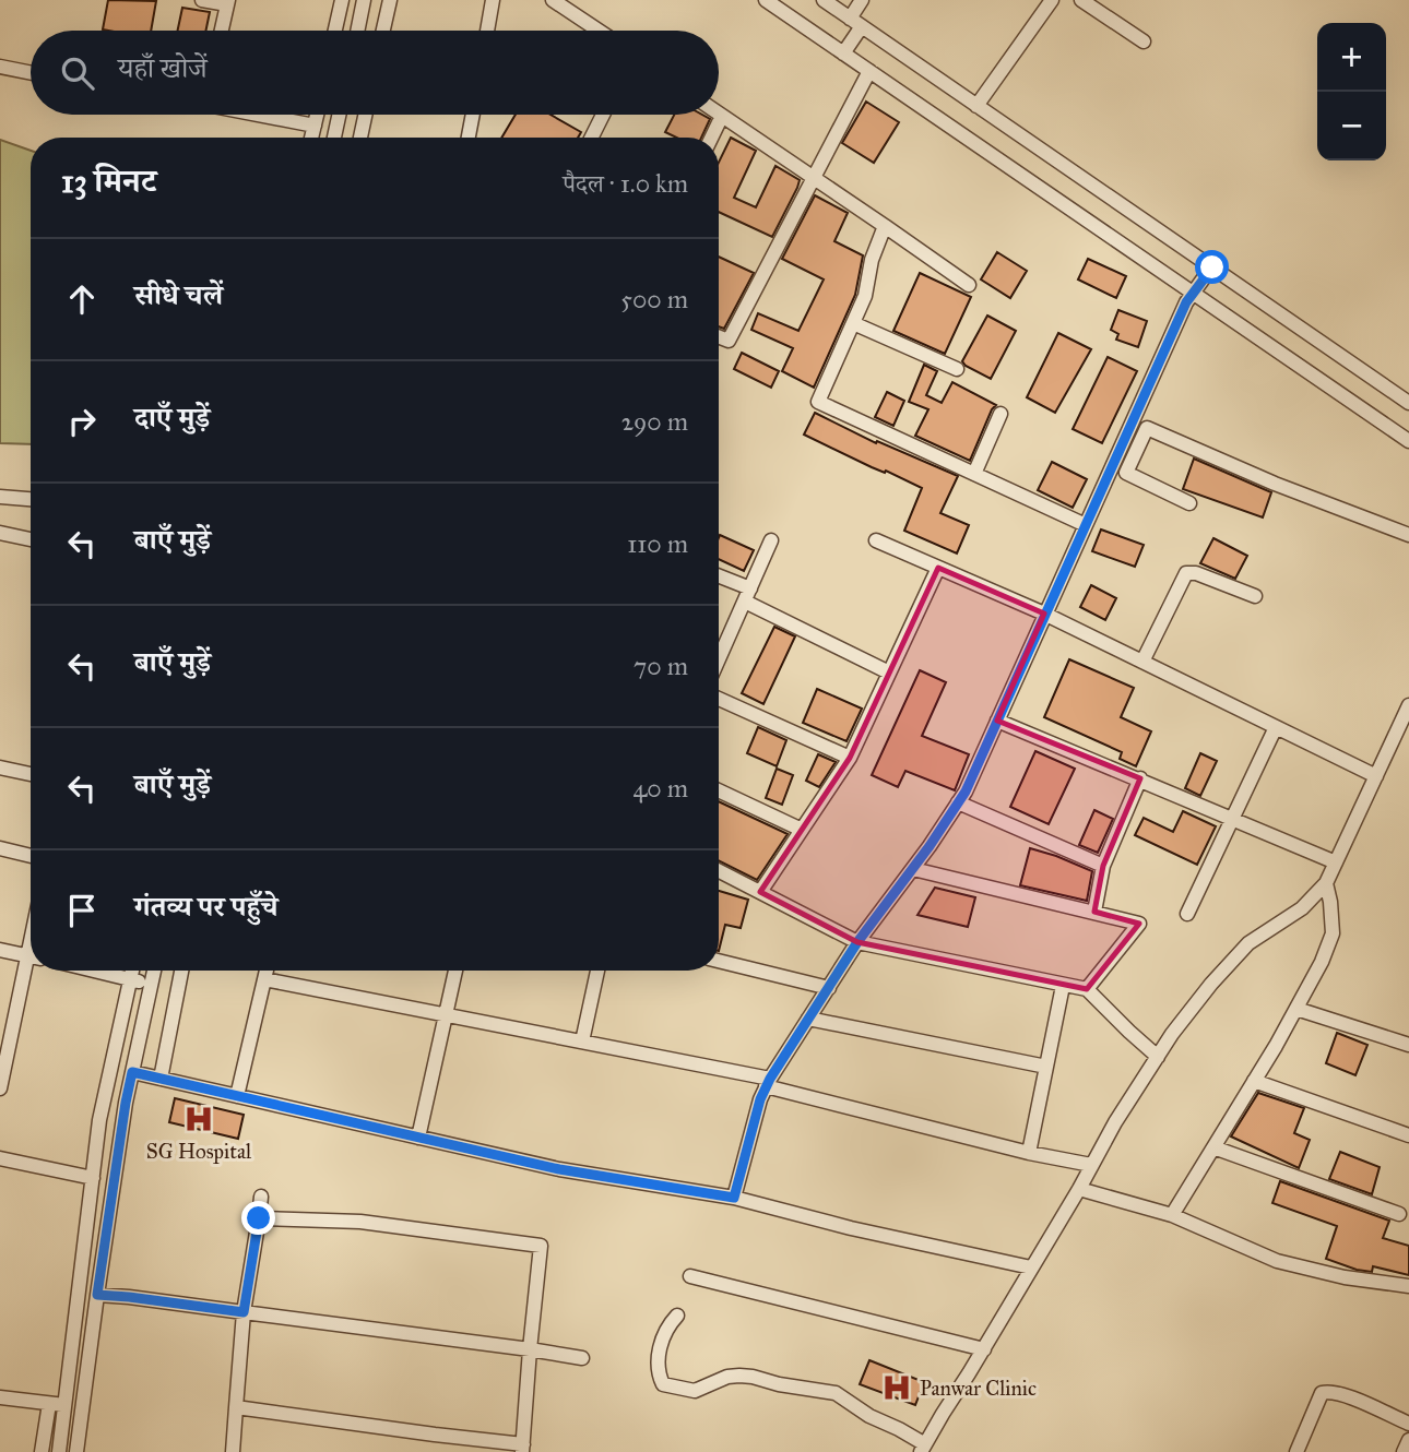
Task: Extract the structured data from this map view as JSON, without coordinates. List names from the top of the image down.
{
  "places": {
    "hospital": ["SG Hospital", "Panwar Clinic"]
  },
  "page": {
    "map_buttons": ["+", "−"],
    "search": "यहाँ खोजें",
    "heading": ["13 मिनट", "पैदल · 1.0 km"],
    "list": [
      ["सीधे चलें", "500 m"],
      ["दाएँ मुड़ें", "290 m"],
      ["बाएँ मुड़ें", "110 m"],
      ["बाएँ मुड़ें", "70 m"],
      ["बाएँ मुड़ें", "40 m"],
      "गंतव्य पर पहुँचे"
    ]
  }
}
